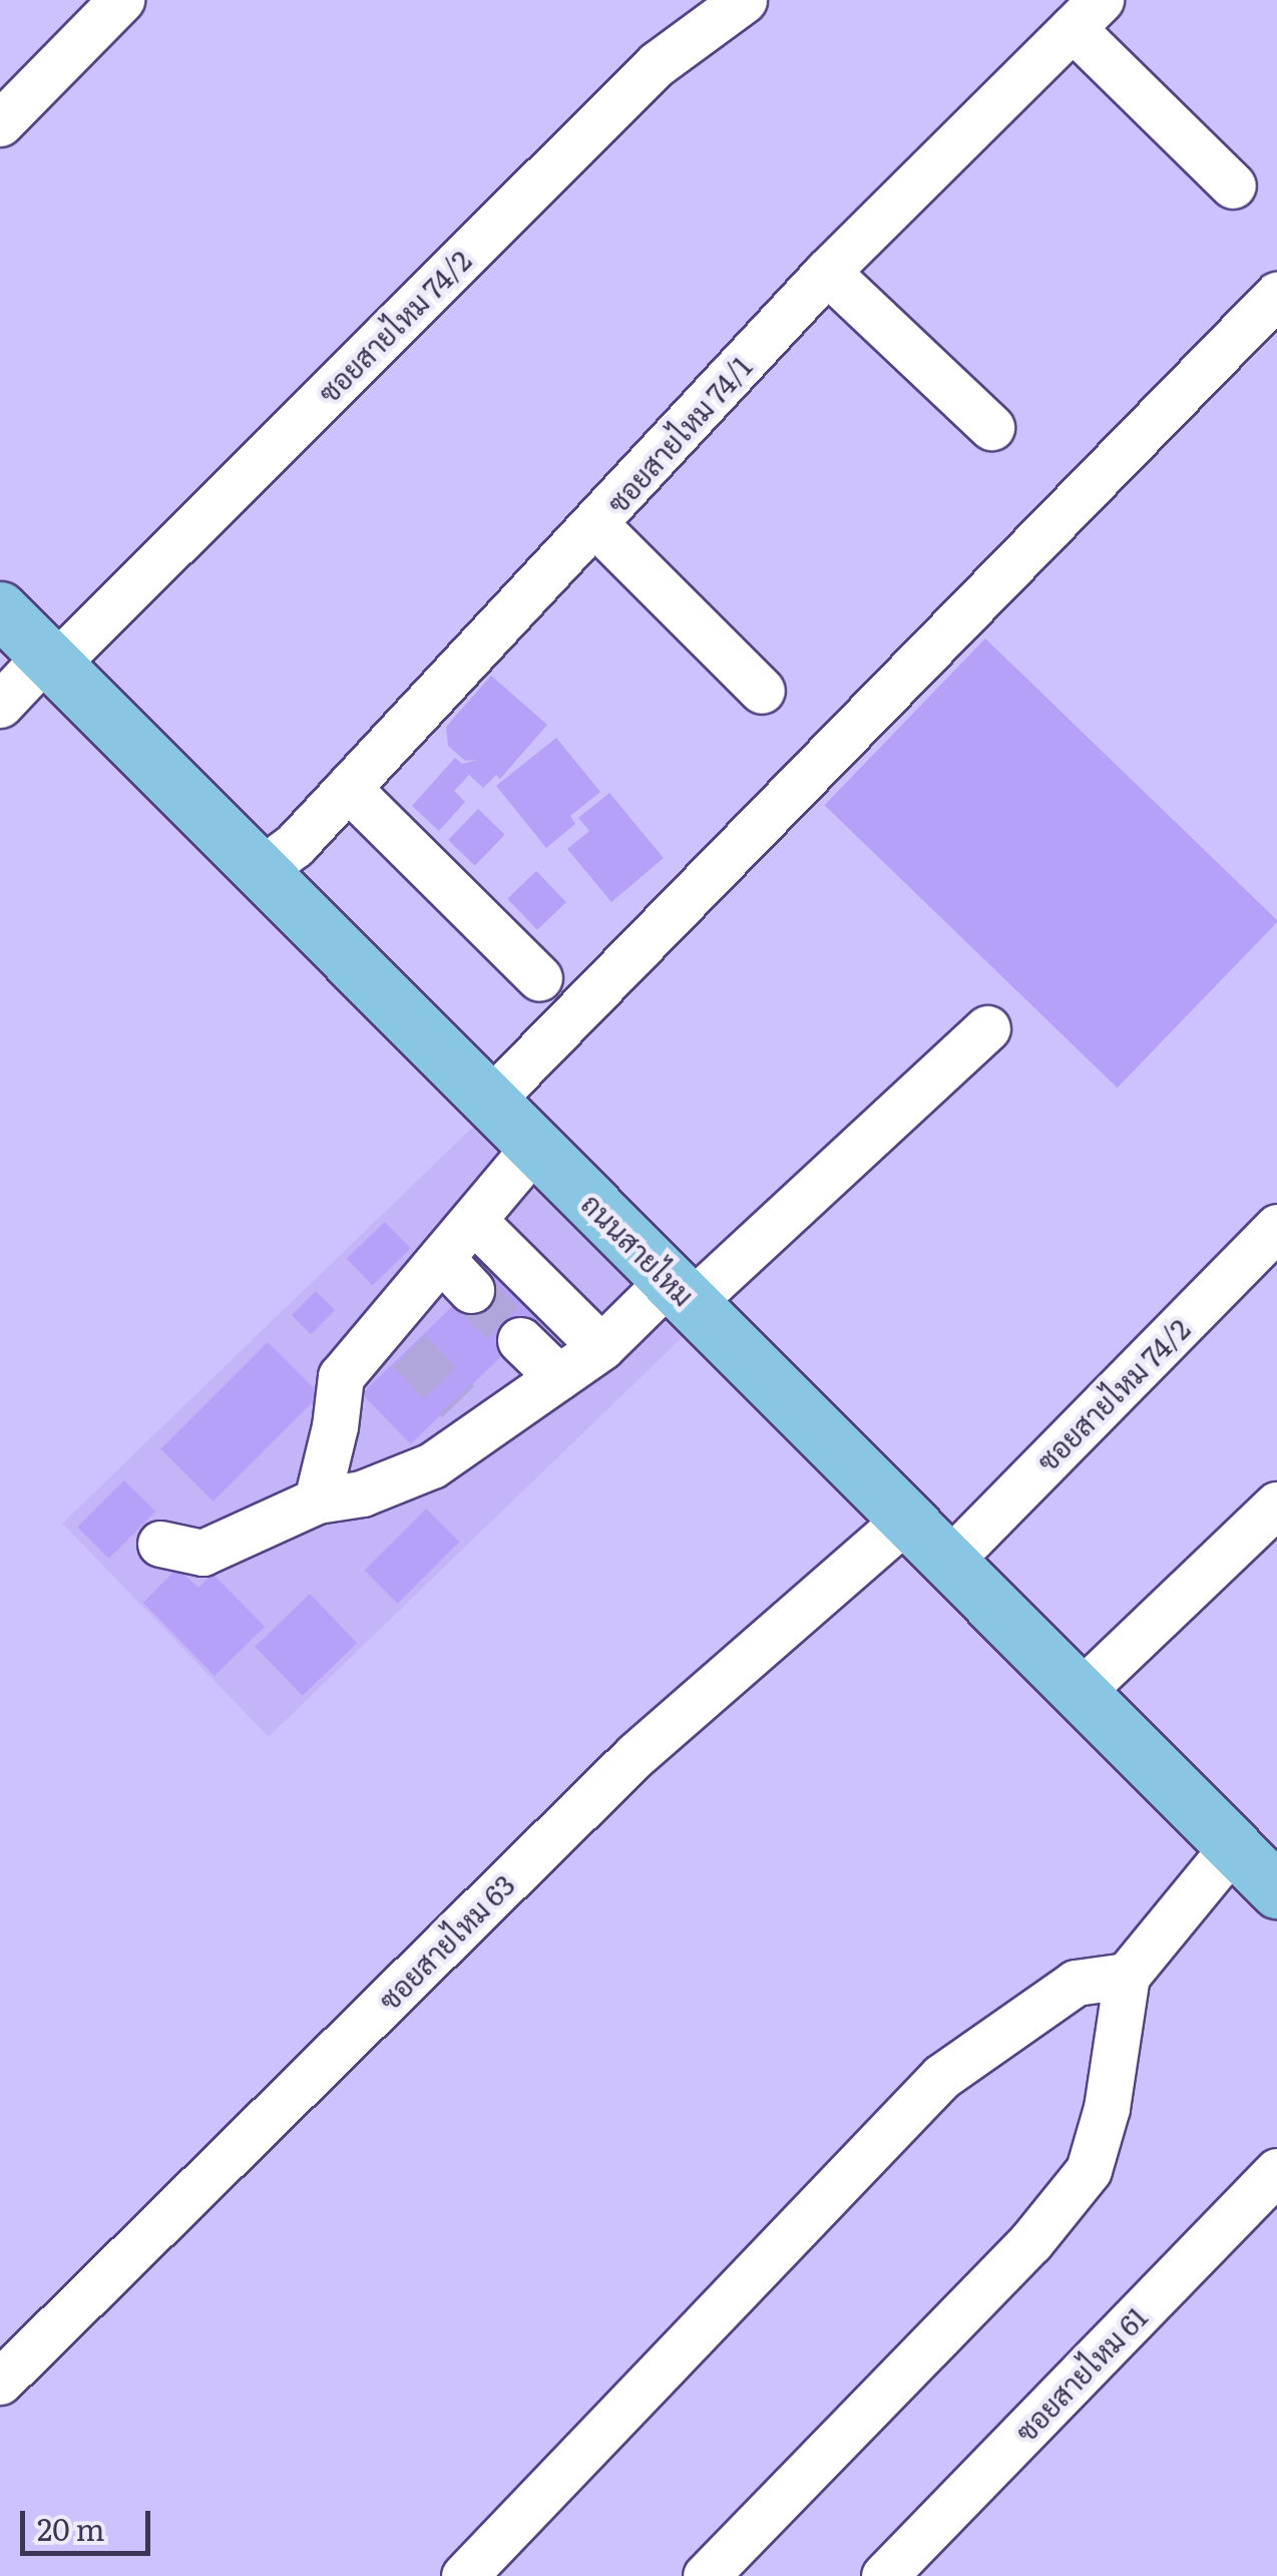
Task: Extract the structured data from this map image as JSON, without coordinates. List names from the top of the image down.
{
  "streets": {
    "main road": ["ถนนสายไหม"],
    "street": [
      "ซอยสายไหม 74/2",
      "ซอยสายไหม 74/1",
      "ซอยสายไหม 63",
      "ซอยสายไหม 61"
    ]
  },
  "crossings": [
    ["ซอยสายไหม 74/2", "ถนนสายไหม"],
    ["ซอยสายไหม 74/1", "ถนนสายไหม"],
    ["ถนนสายไหม", "ซอยสายไหม 63"]
  ],
  "scale_bar": "20 m"
}
